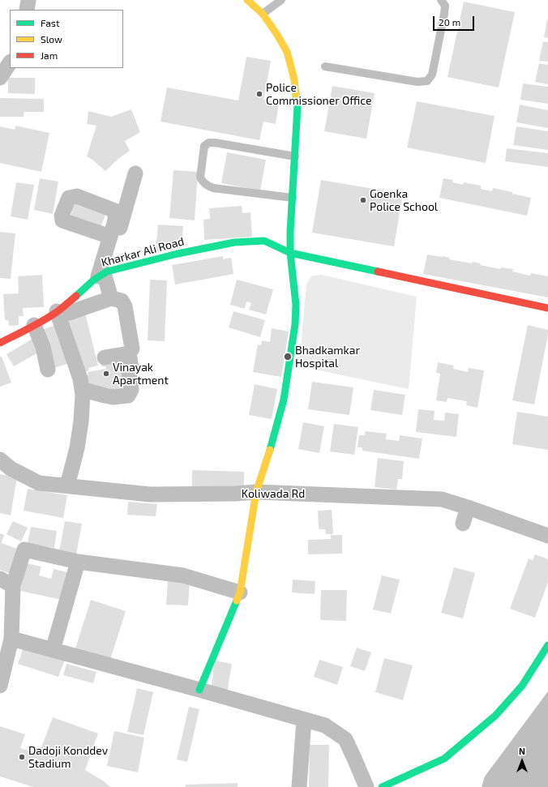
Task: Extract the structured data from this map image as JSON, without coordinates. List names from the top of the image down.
{
  "streets": {
    "street": ["Kharkar Ali Road", "Koliwada Rd"]
  },
  "places": [
    "Police Commissioner Office",
    "Goenka Police School",
    "Bhadkamkar Hospital",
    "Vinayak Apartment",
    "Dadoji Konddev Stadium"
  ],
  "legend": ["Fast", "Slow", "Jam"],
  "scale_bar": "20 m",
  "north": "top"
}
